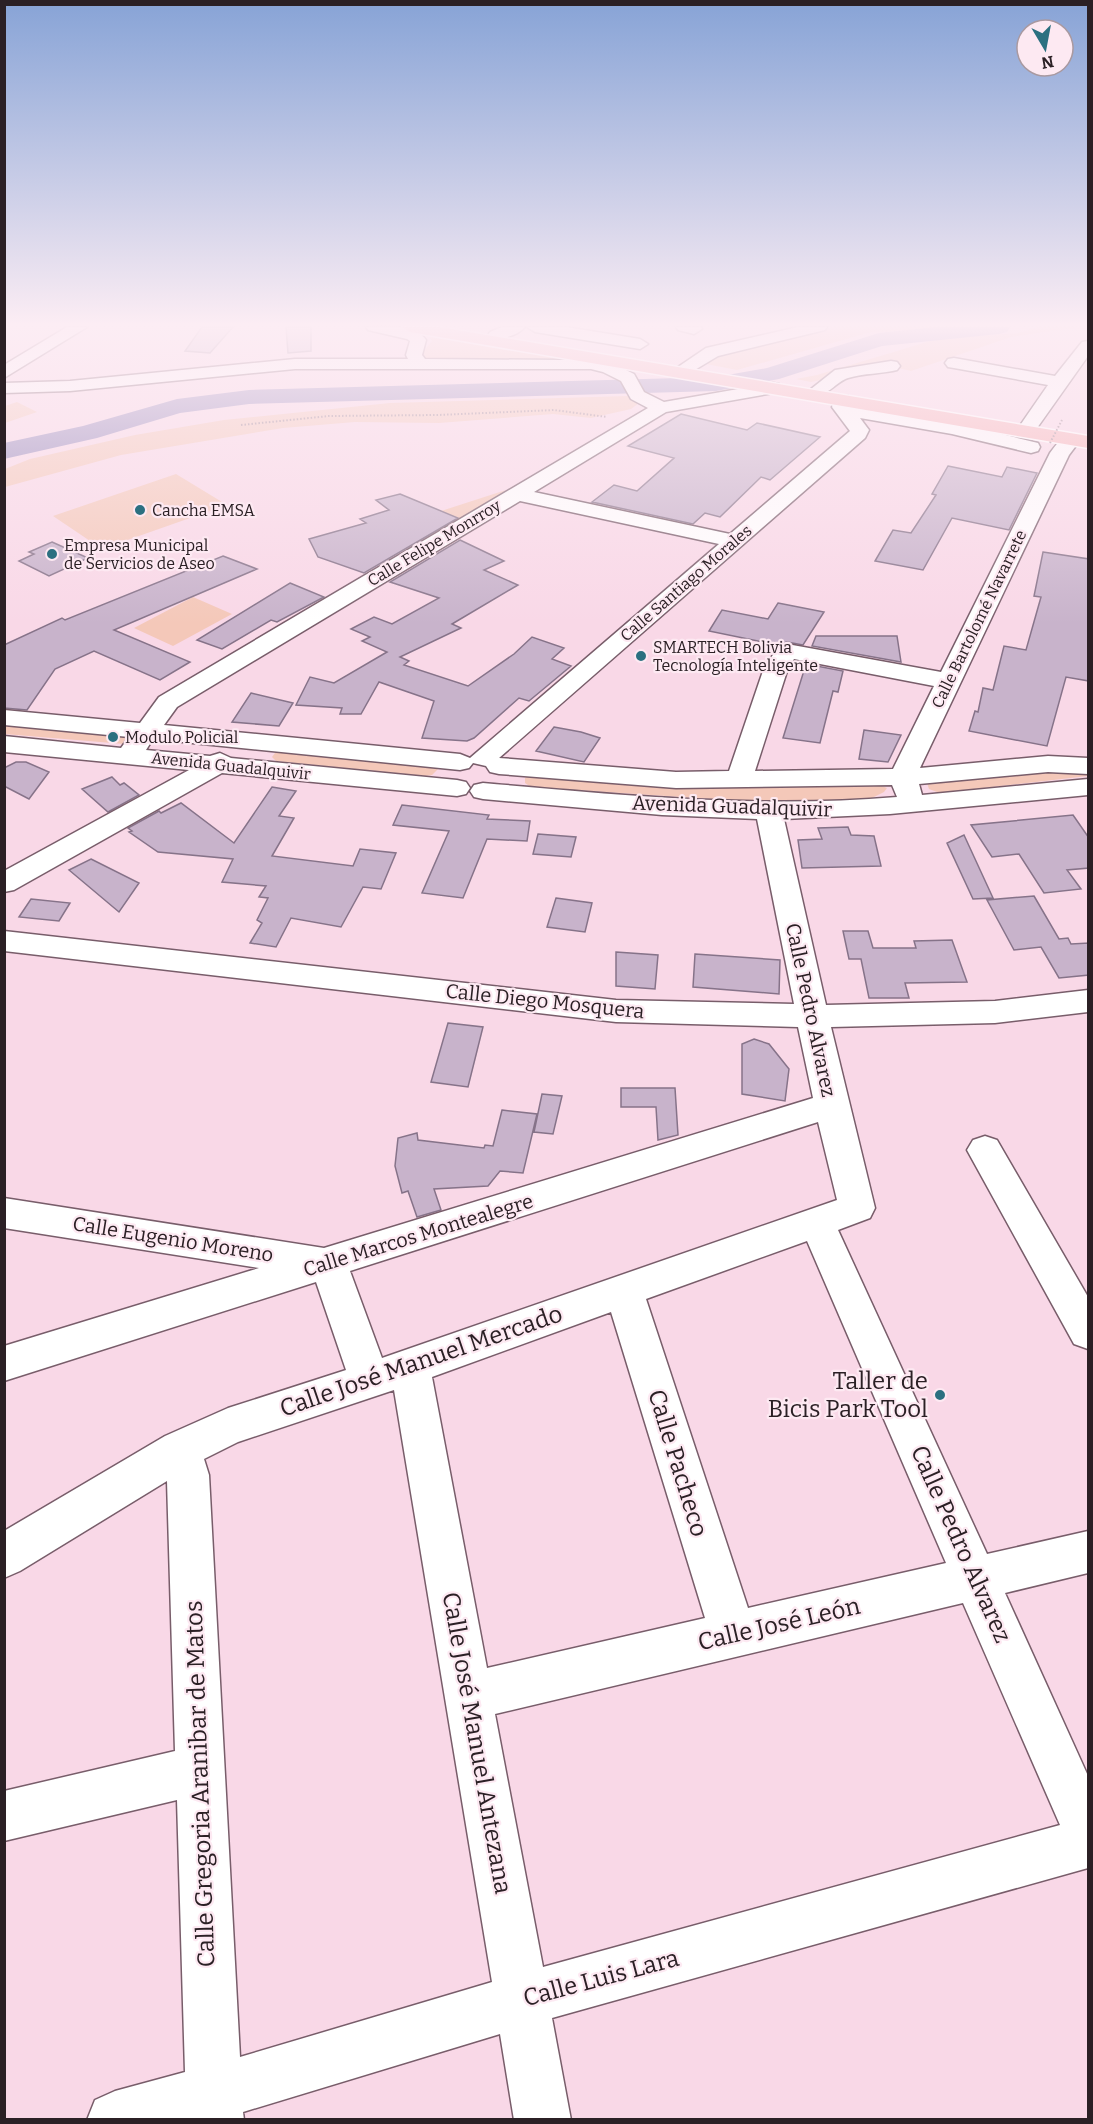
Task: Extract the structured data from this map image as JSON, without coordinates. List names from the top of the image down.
{
  "streets": {
    "street": [
      "Calle Felipe Monrroy",
      "Calle Santiago Morales",
      "Calle Bartolomé Navarrete",
      "Avenida Guadalquivir",
      "Calle Diego Mosquera",
      "Calle Pedro Alvarez",
      "Calle Marcos Montealegre",
      "Calle Eugenio Moreno",
      "Calle José Manuel Mercado",
      "Calle Pacheco",
      "Calle José León",
      "Calle José Manuel Antezana",
      "Calle Gregoria Aranibar de Matos",
      "Calle Luis Lara"
    ]
  },
  "crossings": [
    ["Calle Felipe Monrroy", "Avenida Guadalquivir"],
    ["Calle Santiago Morales", "Avenida Guadalquivir"],
    ["Calle Bartolomé Navarrete", "Avenida Guadalquivir"],
    ["Avenida Guadalquivir", "Calle Pedro Alvarez"],
    ["Calle Diego Mosquera", "Calle Pedro Alvarez"],
    ["Calle Pedro Alvarez", "Calle Marcos Montealegre"],
    ["Calle Pedro Alvarez", "Calle José Manuel Mercado"],
    ["Calle Pedro Alvarez", "Calle José León"],
    ["Calle Marcos Montealegre", "Calle Eugenio Moreno"],
    ["Calle José Manuel Mercado", "Calle Pacheco"],
    ["Calle José Manuel Mercado", "Calle José Manuel Antezana"],
    ["Calle José Manuel Mercado", "Calle Gregoria Aranibar de Matos"],
    ["Calle Pacheco", "Calle José León"],
    ["Calle José León", "Calle José Manuel Antezana"],
    ["Calle José Manuel Antezana", "Calle Luis Lara"],
    ["Calle Gregoria Aranibar de Matos", "Calle Luis Lara"]
  ],
  "places": [
    "Cancha EMSA",
    "Empresa Municipal de Servicios de Aseo",
    "SMARTECH Bolivia Tecnología Inteligente",
    "Modulo Policial",
    "Taller de Bicis Park Tool"
  ],
  "north": "bottom"
}
